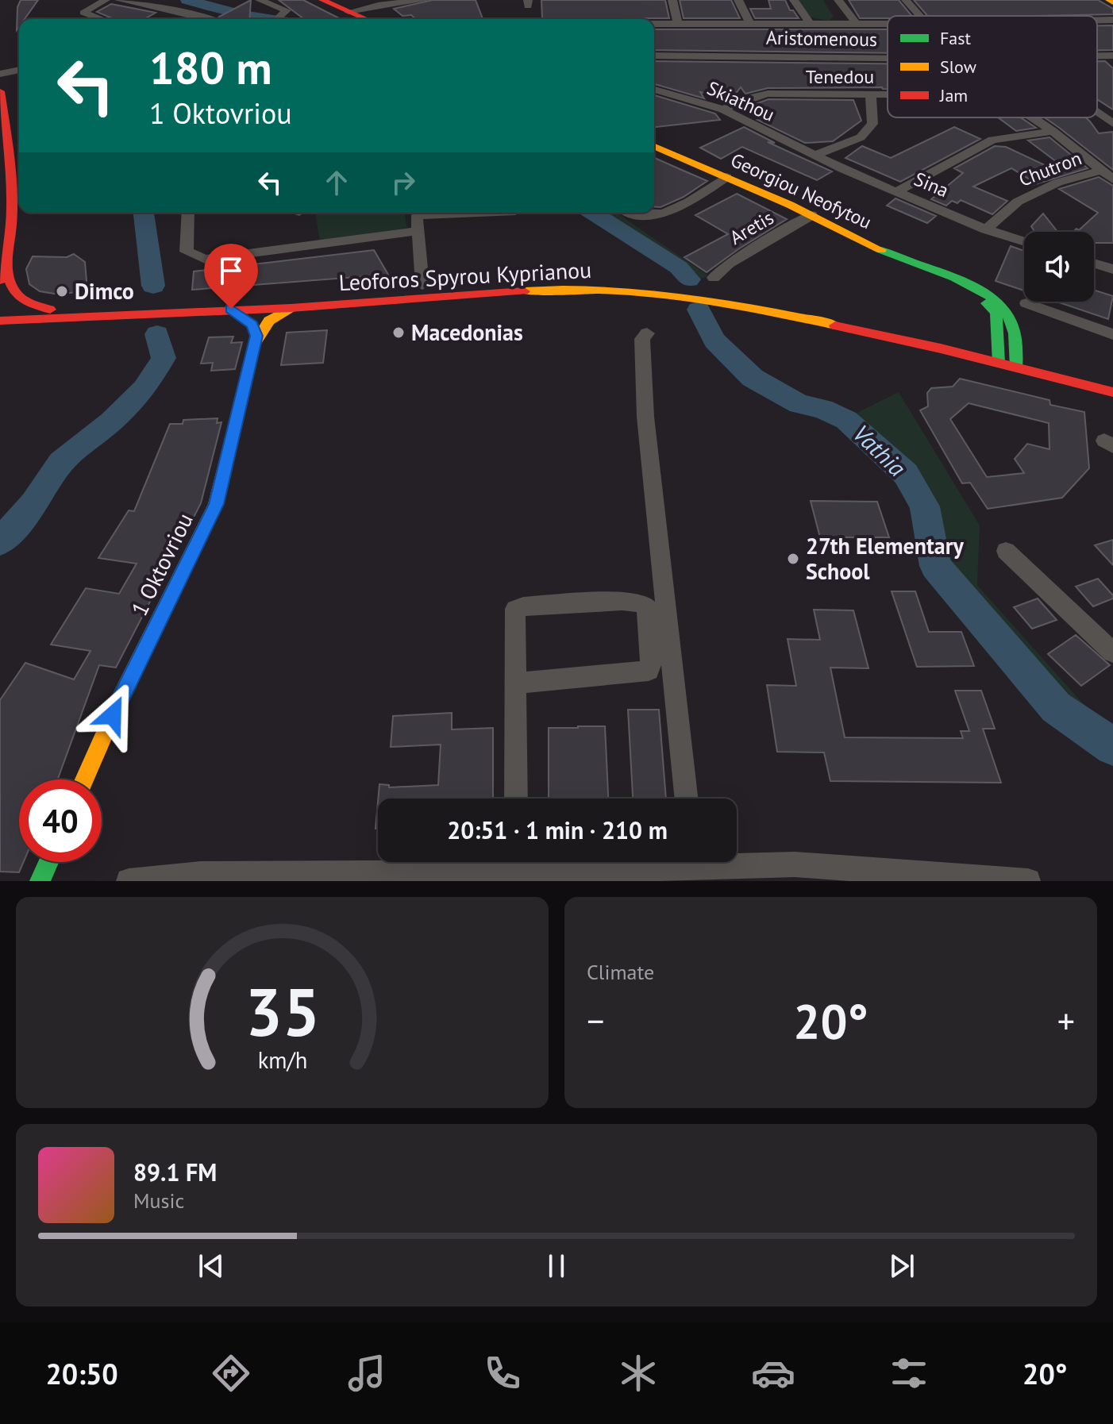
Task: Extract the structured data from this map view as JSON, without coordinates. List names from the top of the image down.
{
  "streets": {
    "main road": ["Georgiou Neofytou", "Leoforos Spyrou Kyprianou", "1 Oktovriou"],
    "street": [
      "Aristomenous",
      "Tenedou",
      "Skiathou",
      "Chutron",
      "Sina",
      "Aretis"
    ]
  },
  "crossings": [
    ["Tenedou", "Skiathou"],
    ["Skiathou", "Sina"],
    ["Chutron", "Sina"],
    ["Georgiou Neofytou", "Aretis"],
    ["Georgiou Neofytou", "Leoforos Spyrou Kyprianou"],
    ["Leoforos Spyrou Kyprianou", "1 Oktovriou"]
  ],
  "water": ["Vathia"],
  "places": ["Dimco", "Macedonias", "27th Elementary School"],
  "legend": ["Fast", "Slow", "Jam"],
  "page": {
    "turn": ["180 m", "1 Oktovriou"],
    "limit": "40",
    "trip": "20:51 · 1 min · 210 m",
    "tile": "Climate",
    "heat": ["−", "20°", "+"],
    "song": ["89.1 FM", "Music"],
    "tabs": ["20:50", "20°"],
    "gauge": ["35", "km/h"]
  }
}
